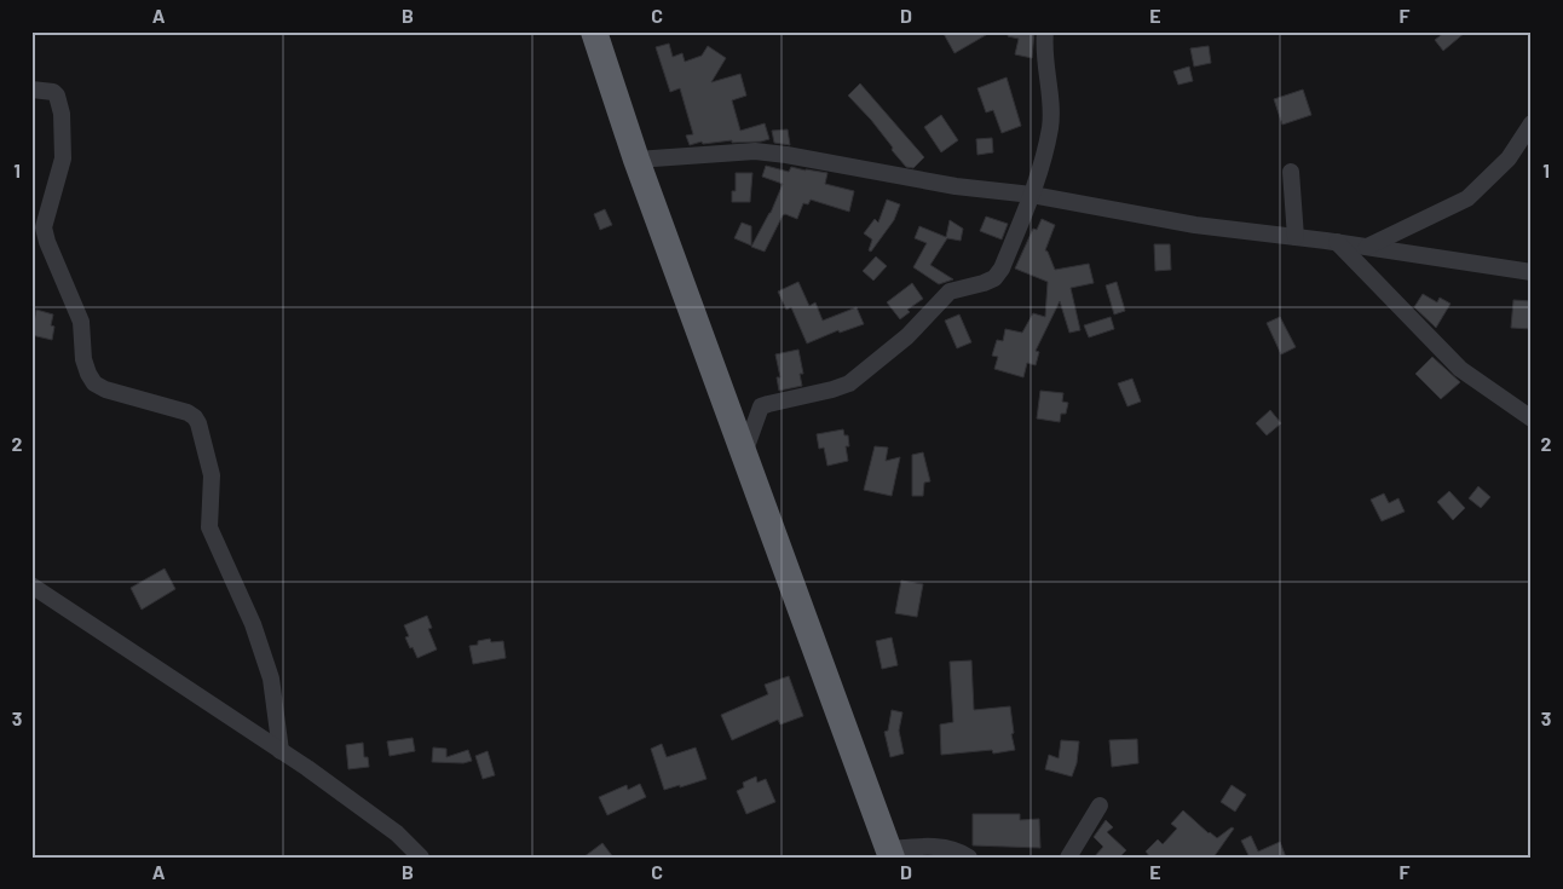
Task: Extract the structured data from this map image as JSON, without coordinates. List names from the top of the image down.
{
  "grid": {
    "columns": [
      "A",
      "B",
      "C",
      "D",
      "E",
      "F"
    ],
    "rows": ["1", "2", "3"]
  }
}
